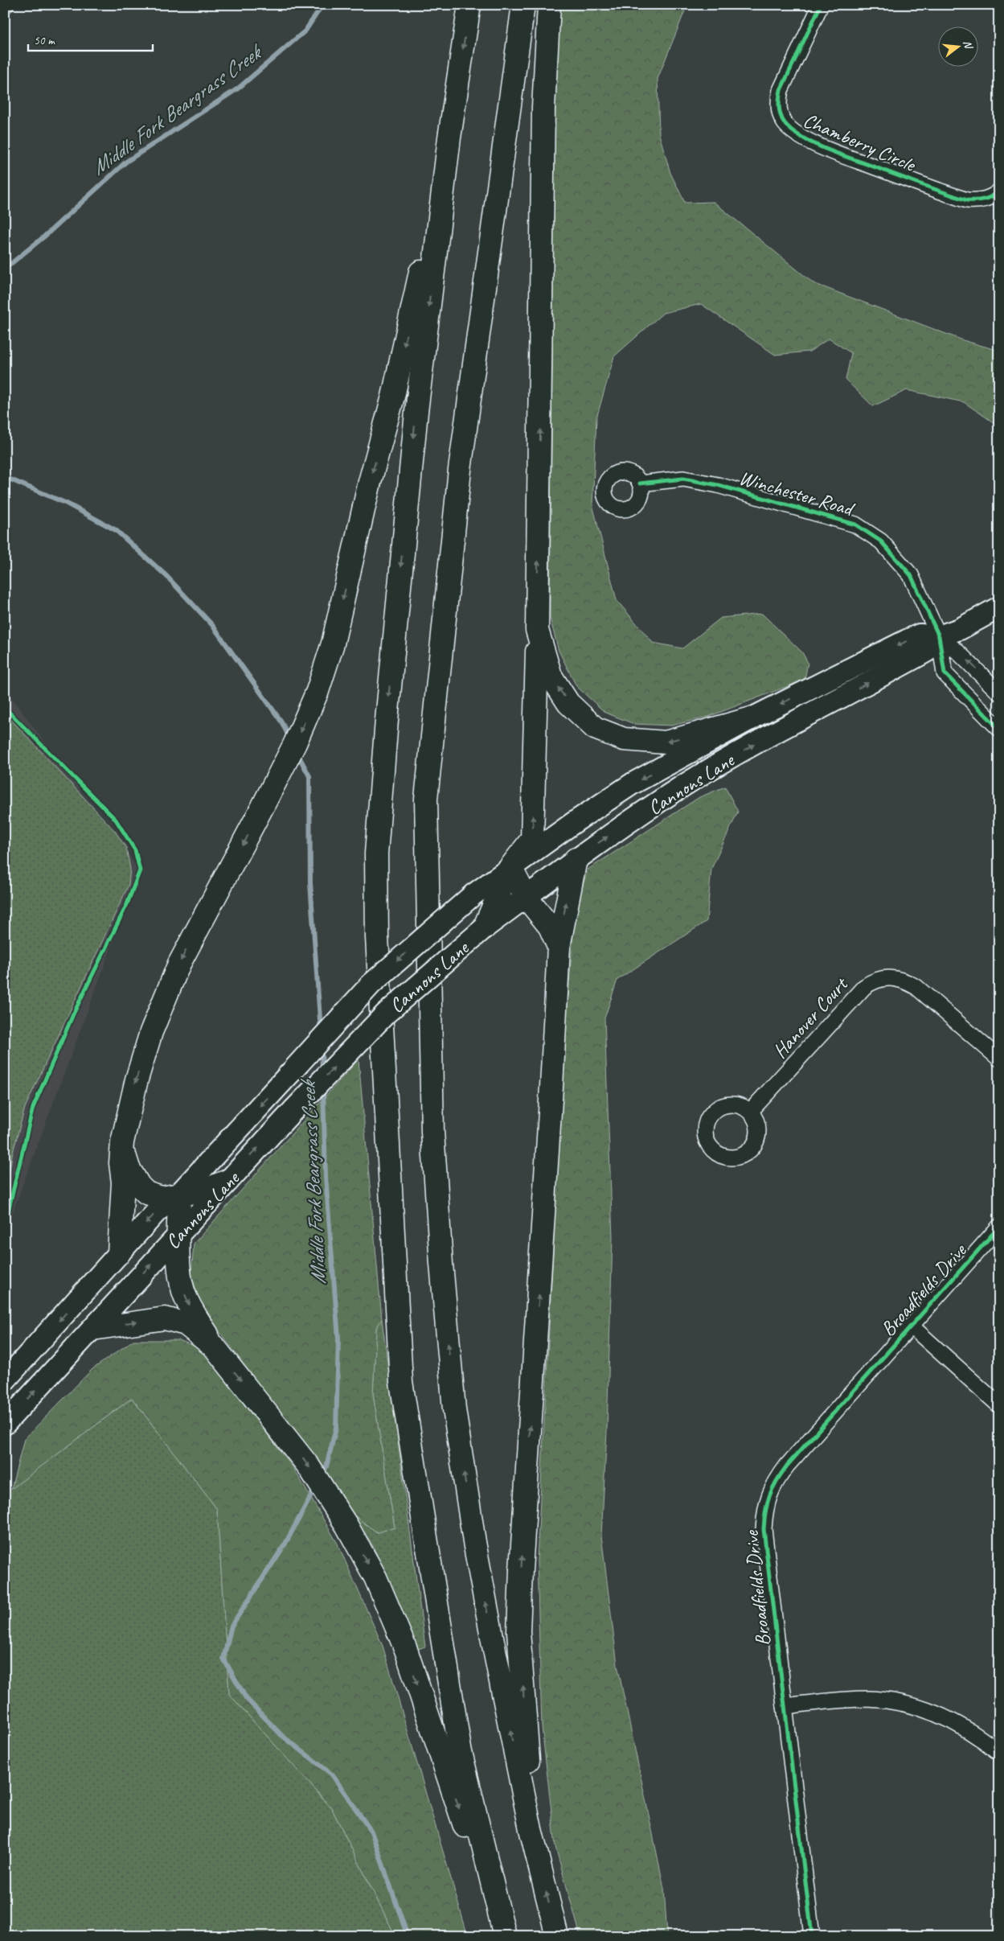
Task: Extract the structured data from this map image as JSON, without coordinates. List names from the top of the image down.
{
  "streets": {
    "main road": ["Cannons Lane"],
    "street": [
      "Chamberry Circle",
      "Winchester Road",
      "Hanover Court",
      "Broadfields Drive"
    ]
  },
  "crossings": [
    ["Winchester Road", "Cannons Lane"]
  ],
  "water": ["Middle Fork Beargrass Creek"],
  "scale_bar": "50 m",
  "north": "right"
}
